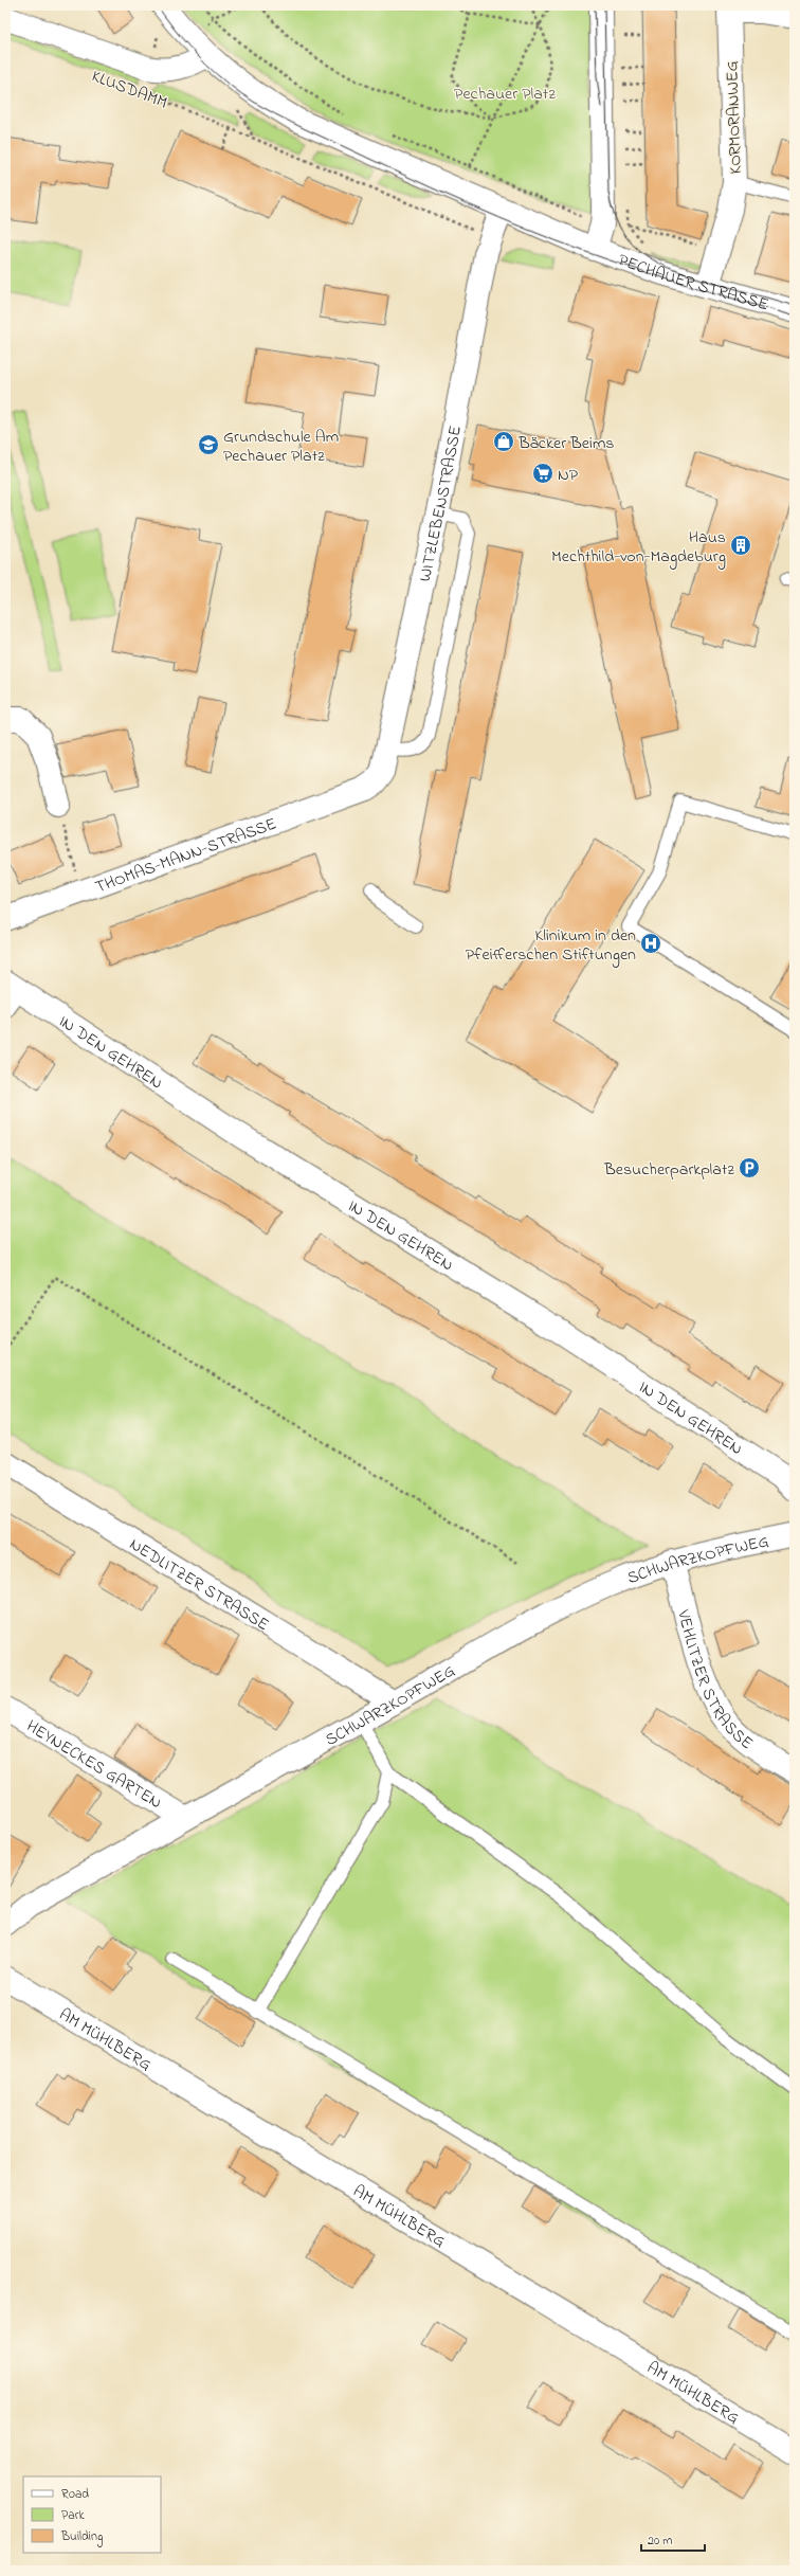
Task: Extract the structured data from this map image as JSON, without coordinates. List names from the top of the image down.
{
  "streets": {
    "street": [
      "KLUSDAMM",
      "KORMORANWEG",
      "PECHAUER STRASSE",
      "WITZLEBENSTRASSE",
      "THOMAS-MANN-STRASSE",
      "IN DEN GEHREN",
      "SCHWARZKOPFWEG",
      "NEDLITZER STRASSE",
      "VEHLITZER STRASSE",
      "HEYNECKES GARTEN",
      "AM MÜHLBERG"
    ]
  },
  "crossings": [
    ["KLUSDAMM", "WITZLEBENSTRASSE"],
    ["KORMORANWEG", "PECHAUER STRASSE"],
    ["WITZLEBENSTRASSE", "THOMAS-MANN-STRASSE"],
    ["SCHWARZKOPFWEG", "NEDLITZER STRASSE"],
    ["SCHWARZKOPFWEG", "VEHLITZER STRASSE"],
    ["SCHWARZKOPFWEG", "HEYNECKES GARTEN"]
  ],
  "parks": ["Pechauer Platz"],
  "places": {
    "shop": ["Bäcker Beims"],
    "school or university": ["Grundschule Am Pechauer Platz"],
    "supermarket": ["NP"],
    "building": ["Haus Mechthild-von-Magdeburg"],
    "hospital": ["Klinikum in den Pfeifferschen Stiftungen"],
    "parking": ["Besucherparkplatz"]
  },
  "legend": ["Road", "Park", "Building"],
  "scale_bar": "20 m"
}
